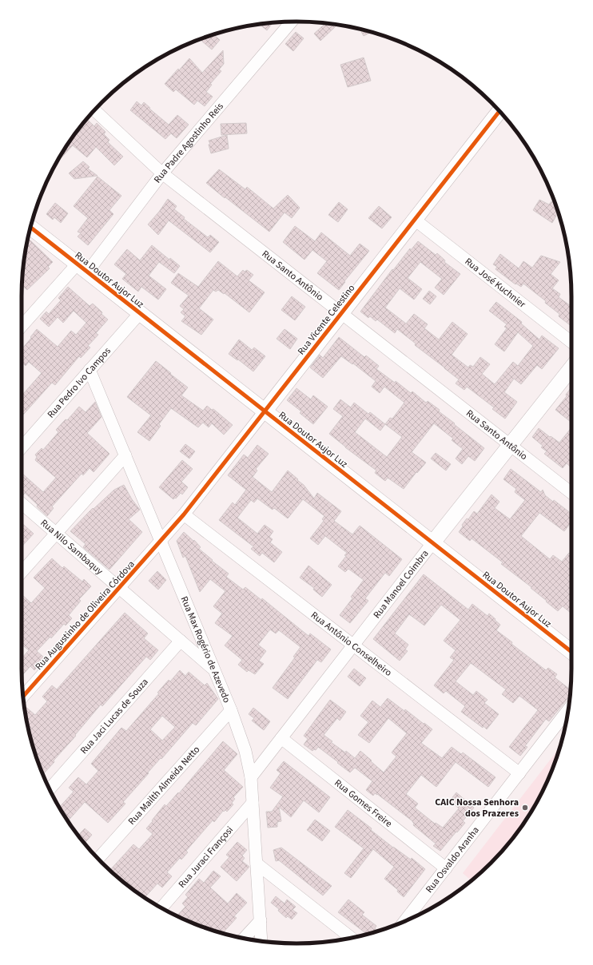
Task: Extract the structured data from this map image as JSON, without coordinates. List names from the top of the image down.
{
  "streets": {
    "street": [
      "Rua Padre Agostinho Reis",
      "Rua Santo Antônio",
      "Rua Doutor Aujor Luz",
      "Rua José Kuchnier",
      "Rua Vicente Celestino",
      "Rua Pedro Ivo Campos",
      "Rua Nilo Sambaquy",
      "Rua Manoel Coimbra",
      "Rua Augustinho de Oliveira Córdova",
      "Rua Antônio Conselheiro",
      "Rua Max Rogério de Azevedo",
      "Rua Jaci Lucas de Souza",
      "Rua Mailth Almeida Netto",
      "Rua Gomes Freire",
      "Rua Juraci Françosi",
      "Rua Osvaldo Aranha"
    ]
  },
  "crossings": [
    ["Rua Padre Agostinho Reis", "Rua Santo Antônio"],
    ["Rua Padre Agostinho Reis", "Rua Doutor Aujor Luz"],
    ["Rua Santo Antônio", "Rua Vicente Celestino"],
    ["Rua Santo Antônio", "Rua Manoel Coimbra"],
    ["Rua Doutor Aujor Luz", "Rua Vicente Celestino"],
    ["Rua Doutor Aujor Luz", "Rua Pedro Ivo Campos"],
    ["Rua Doutor Aujor Luz", "Rua Manoel Coimbra"],
    ["Rua José Kuchnier", "Rua Vicente Celestino"],
    ["Rua Vicente Celestino", "Rua Augustinho de Oliveira Córdova"],
    ["Rua Vicente Celestino", "Rua Antônio Conselheiro"],
    ["Rua Vicente Celestino", "Rua Max Rogério de Azevedo"],
    ["Rua Pedro Ivo Campos", "Rua Max Rogério de Azevedo"],
    ["Rua Nilo Sambaquy", "Rua Augustinho de Oliveira Córdova"],
    ["Rua Nilo Sambaquy", "Rua Max Rogério de Azevedo"],
    ["Rua Nilo Sambaquy", "Rua Jaci Lucas de Souza"],
    ["Rua Manoel Coimbra", "Rua Antônio Conselheiro"],
    ["Rua Manoel Coimbra", "Rua Max Rogério de Azevedo"],
    ["Rua Manoel Coimbra", "Rua Gomes Freire"],
    ["Rua Augustinho de Oliveira Córdova", "Rua Max Rogério de Azevedo"],
    ["Rua Antônio Conselheiro", "Rua Osvaldo Aranha"],
    ["Rua Max Rogério de Azevedo", "Rua Mailth Almeida Netto"],
    ["Rua Max Rogério de Azevedo", "Rua Juraci Françosi"],
    ["Rua Gomes Freire", "Rua Osvaldo Aranha"]
  ],
  "places": ["CAIC Nossa Senhora dos Prazeres"]
}
